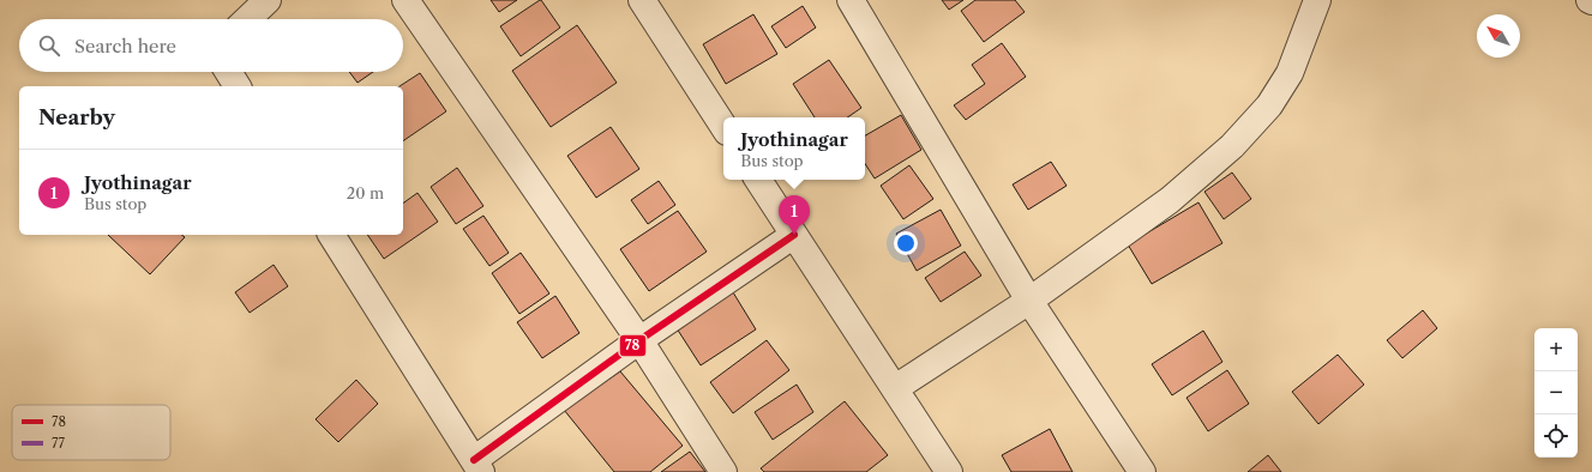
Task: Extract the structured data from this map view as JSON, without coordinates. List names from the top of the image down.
{
  "lines": ["transit line 78"],
  "legend": ["78", "77"],
  "north": "top left",
  "page": {
    "search": "Search here",
    "heading": "Nearby",
    "popup": ["Jyothinagar", "Bus stop"],
    "list": [
      {
        "mark": "1",
        "name": "Jyothinagar",
        "note": "Bus stop",
        "value": "20 m"
      }
    ],
    "pins": "1",
    "map_buttons": ["+", "−"]
  }
}
